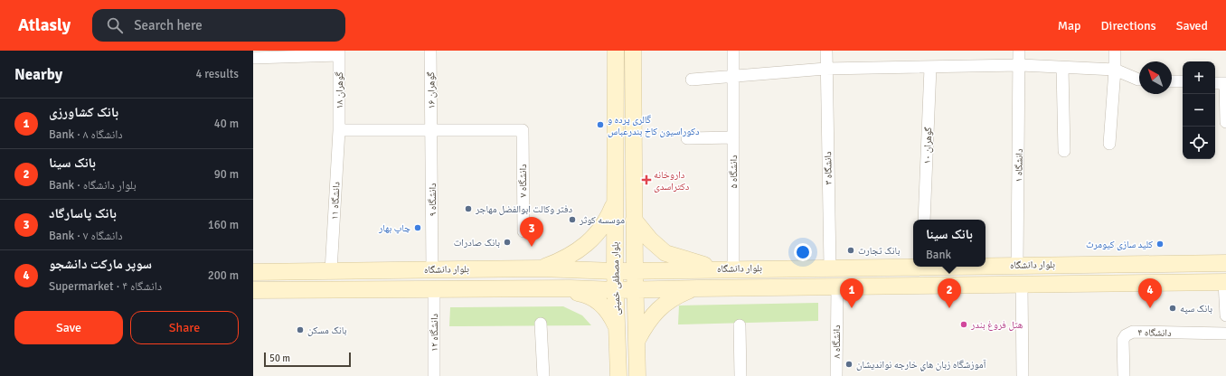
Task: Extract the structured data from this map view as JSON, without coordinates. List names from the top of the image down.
{
  "streets": {
    "main road": ["بلوار دانشگاه", "بلوار مصطفی خمینی"],
    "street": [
      "گوهران ۱۸",
      "گوهران ۱۶",
      "گوهران ۱۰",
      "دانشگاه ۱",
      "دانشگاه ۳",
      "دانشگاه ۵",
      "دانشگاه ۷",
      "دانشگاه ۹",
      "دانشگاه ۱۱",
      "دانشگاه ۱۲",
      "دانشگاه ۴",
      "دانشگاه ۸"
    ]
  },
  "crossings": [
    ["گوهران ۱۸", "دانشگاه ۱۱"],
    ["گوهران ۱۶", "دانشگاه ۷"],
    ["گوهران ۱۶", "دانشگاه ۹"],
    ["دانشگاه ۱", "بلوار دانشگاه"],
    ["دانشگاه ۳", "بلوار دانشگاه"],
    ["دانشگاه ۵", "بلوار دانشگاه"],
    ["دانشگاه ۷", "دانشگاه ۹"],
    ["دانشگاه ۹", "بلوار دانشگاه"],
    ["دانشگاه ۱۱", "بلوار دانشگاه"],
    ["بلوار دانشگاه", "بلوار مصطفی خمینی"],
    ["بلوار دانشگاه", "دانشگاه ۱۲"],
    ["بلوار دانشگاه", "دانشگاه ۸"]
  ],
  "places": {
    "other": [
      "گالری پرده و دکوراسیون کاخ بندرعباس",
      "دفتر وکالت ابوالفضل مهاجر",
      "موسسه کوثر",
      "چاپ بهار",
      "بانک صادرات",
      "کلید سازی کیومرث",
      "بانک تجارت",
      "بانک سپه",
      "هتل فروغ بندر",
      "بانک مسکن",
      "آموزشگاه زبان هاي خارجه نوانديشان"
    ],
    "health": ["داروخانه دکتراسدی"]
  },
  "scale_bar": "50 m",
  "north": "top left",
  "page": {
    "header": "Atlasly",
    "search": "Search here",
    "nav": ["Map", "Directions", "Saved"],
    "heading": ["Nearby", "4 results"],
    "map_buttons": ["+", "−"],
    "list": [
      {
        "mark": "1",
        "name": "بانک کشاورزی",
        "note": "Bank · دانشگاه ۸",
        "value": "40 m"
      },
      {
        "mark": "2",
        "name": "بانک سینا",
        "note": "Bank · بلوار دانشگاه",
        "value": "90 m"
      },
      {
        "mark": "3",
        "name": "بانک پاسارگاد",
        "note": "Bank · دانشگاه ۷",
        "value": "160 m"
      },
      {
        "mark": "4",
        "name": "سوپر مارکت دانشجو",
        "note": "Supermarket · دانشگاه ۴",
        "value": "200 m"
      }
    ],
    "pins": [
      "3",
      "1",
      "2",
      "4"
    ],
    "popup": ["بانک سینا", "Bank"],
    "buttons": ["Save", "Share"],
    "scale": "50 m"
  }
}
